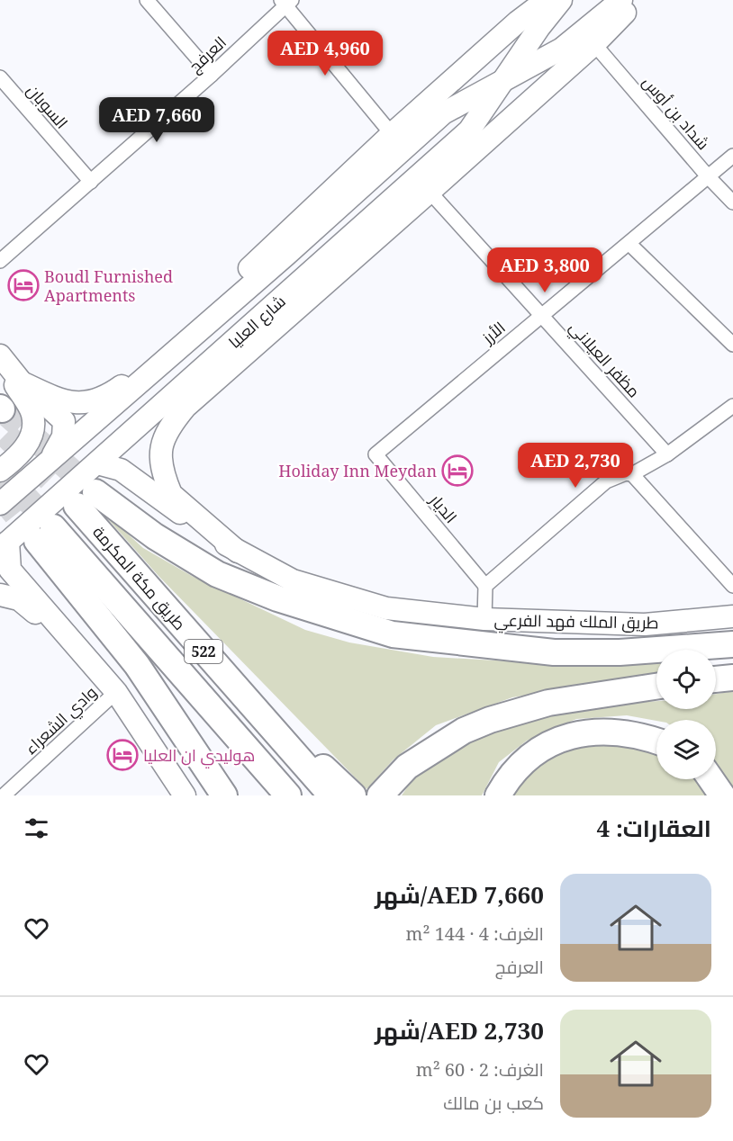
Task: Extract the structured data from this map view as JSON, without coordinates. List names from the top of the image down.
{
  "streets": {
    "highway": ["طريق مكة المكرمة", "522"],
    "main road": ["شارع العليا", "طريق الملك فهد الفرعي"],
    "street": [
      "العرفج",
      "السوبان",
      "شداد بن أوس",
      "الأرز",
      "مظفر العيلاني",
      "الديار",
      "وادي الشعراء"
    ]
  },
  "crossings": [
    ["العرفج", "السوبان"],
    ["شداد بن أوس", "الأرز"],
    ["الأرز", "مظفر العيلاني"],
    ["الأرز", "الديار"]
  ],
  "places": {
    "hotel": ["Boudl Furnished Apartments", "Holiday Inn Meydan", "هوليدي ان العليا"]
  },
  "page": {
    "price": [
      "AED 4,960",
      "AED 7,660",
      "AED 3,800",
      "AED 2,730"
    ],
    "heading": "العقارات: 4",
    "list": [
      {
        "name": "AED 7,660/شهر",
        "note": "الغرف: 4 · 144 m² · العرفج"
      },
      {
        "name": "AED 2,730/شهر",
        "note": "الغرف: 2 · 60 m² · كعب بن مالك"
      }
    ]
  }
}
